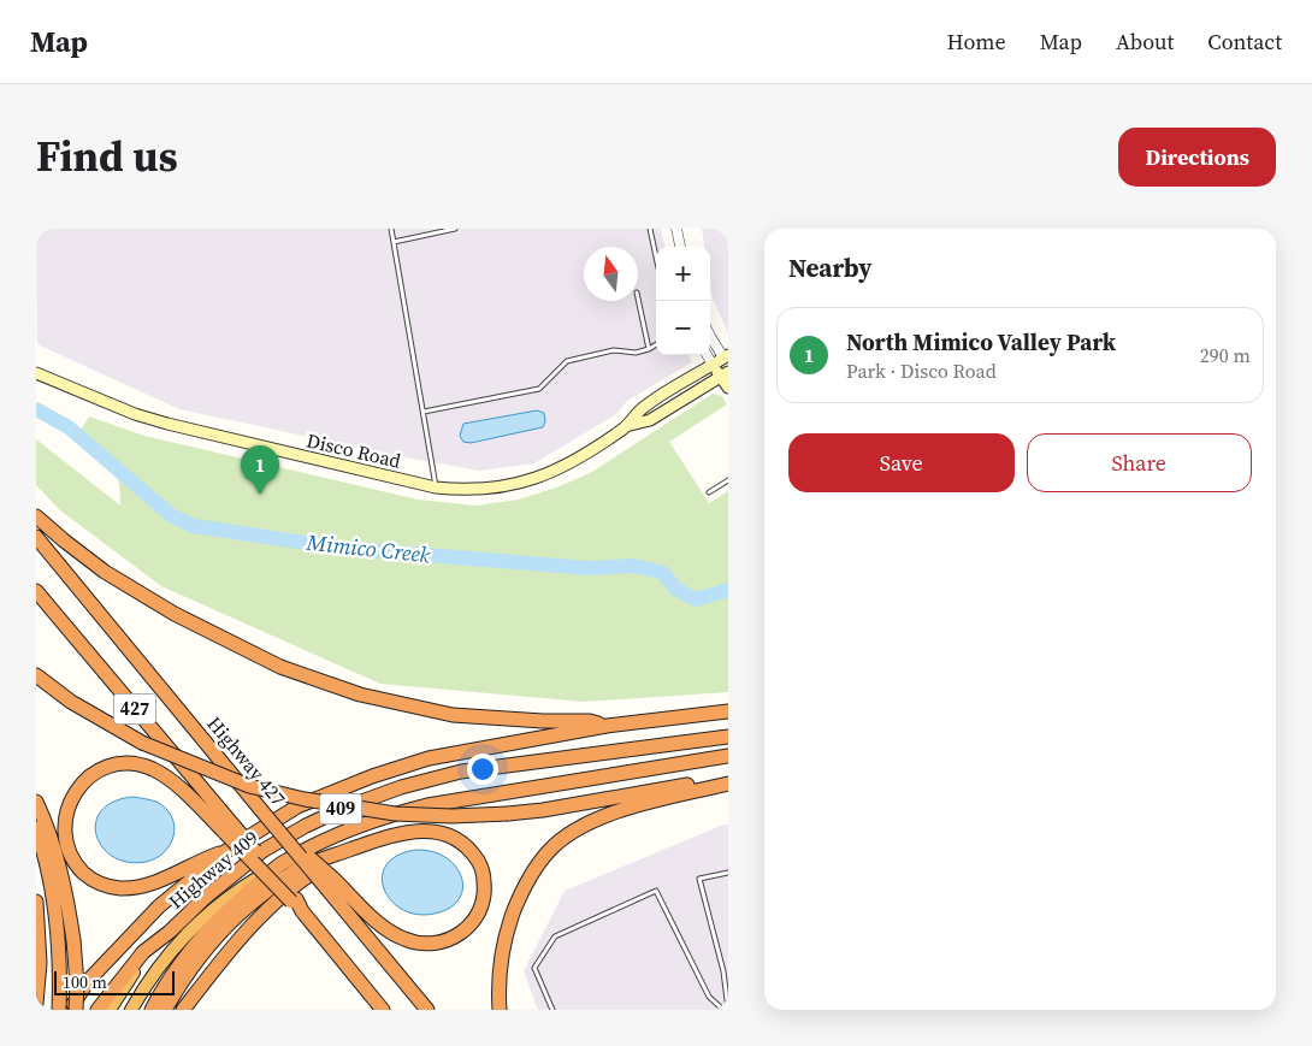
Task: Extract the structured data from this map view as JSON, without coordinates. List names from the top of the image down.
{
  "streets": {
    "highway": [
      "427",
      "Highway 427",
      "409",
      "Highway 409"
    ],
    "main road": ["Disco Road"]
  },
  "water": ["Mimico Creek"],
  "scale_bar": "100 m",
  "north": "top",
  "page": {
    "header": "Map",
    "nav": [
      "Home",
      "Map",
      "About",
      "Contact"
    ],
    "title": "Find us",
    "buttons": [
      "Directions",
      ["Save", "Share"]
    ],
    "heading": "Nearby",
    "map_buttons": ["+", "−"],
    "list": [
      {
        "mark": "1",
        "name": "North Mimico Valley Park",
        "note": "Park · Disco Road",
        "value": "290 m"
      }
    ],
    "pins": "1",
    "scale": "100 m"
  }
}
